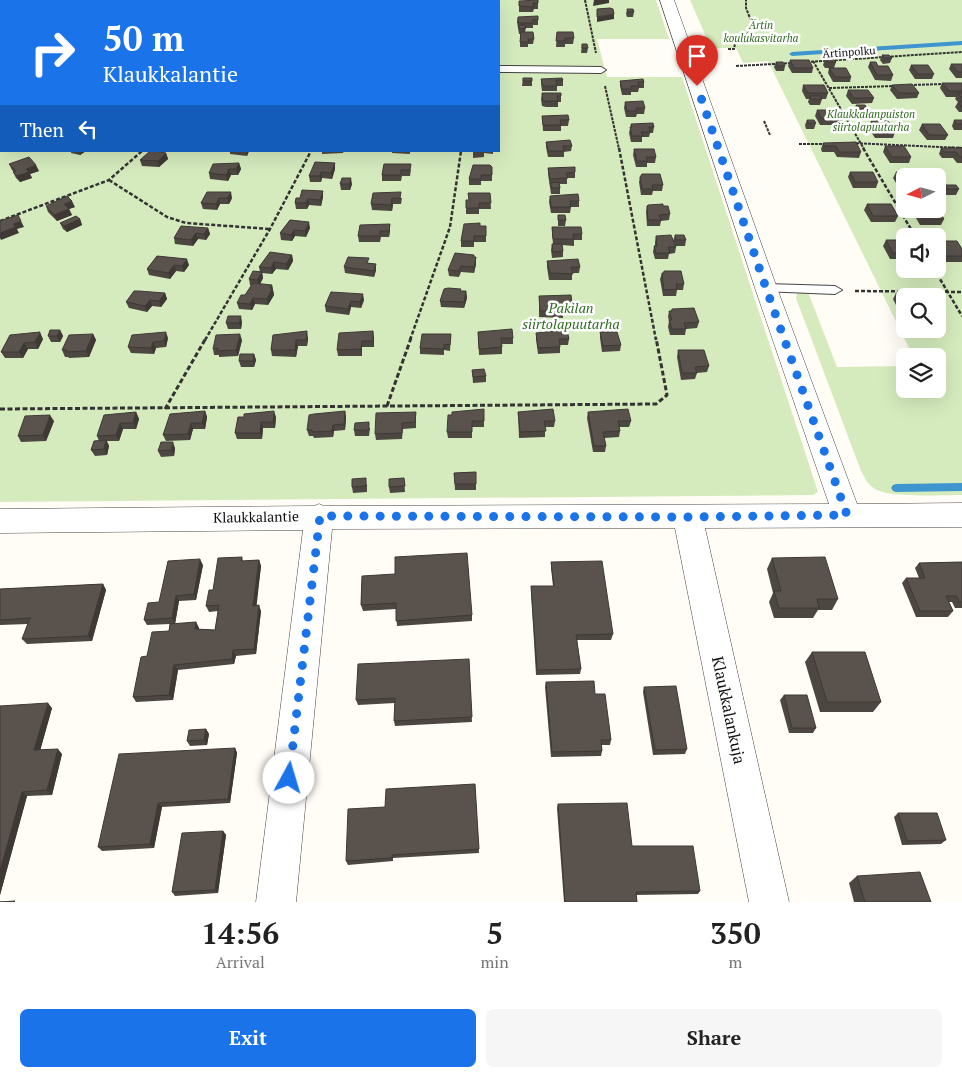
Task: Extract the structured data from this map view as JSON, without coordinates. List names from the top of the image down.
{
  "streets": {
    "street": ["Klaukkalantie", "Klaukkalankuja"],
    "path": ["Ärtinpolku"]
  },
  "crossings": [
    ["Klaukkalantie", "Klaukkalankuja"]
  ],
  "parks": ["Ärtin koulukasvitarha", "Klaukkalanpuiston siirtolapuutarha", "Pakilan siirtolapuutarha"],
  "north": "left",
  "page": {
    "turn": ["50 m", "Klaukkalantie"],
    "then": "Then",
    "eta": [
      "14:56",
      "Arrival",
      "5",
      "min",
      "350",
      "m"
    ],
    "buttons": ["Exit", "Share"]
  }
}
